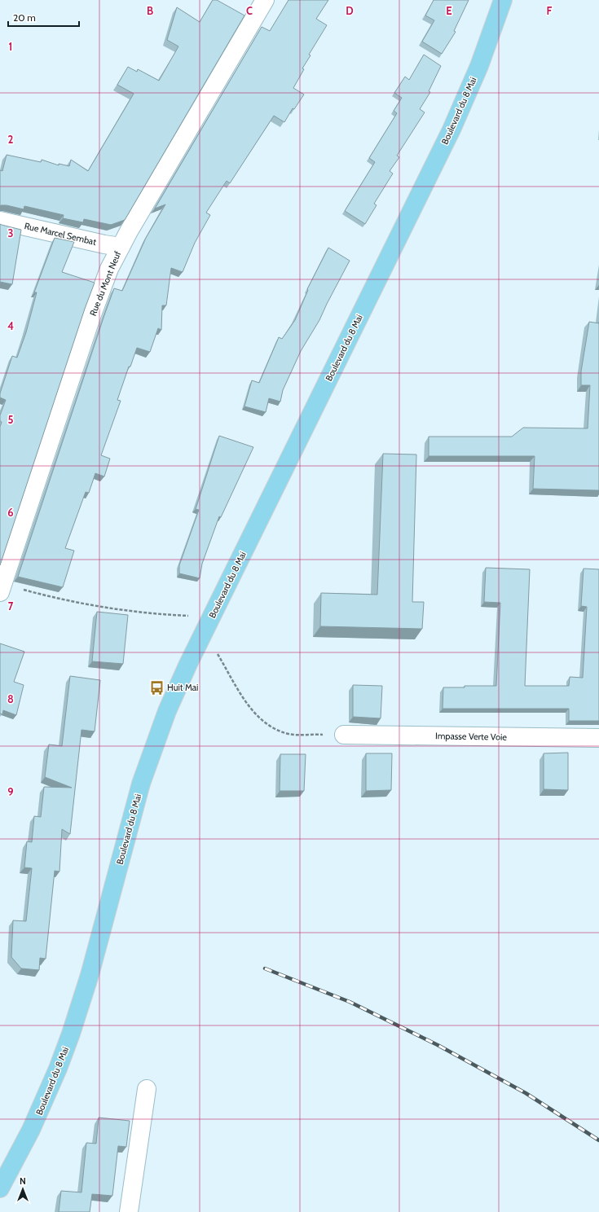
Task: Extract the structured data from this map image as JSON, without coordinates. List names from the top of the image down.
{
  "streets": {
    "main road": ["Boulevard du 8 Mai"],
    "street": ["Rue Marcel Sembat", "Rue du Mont Neuf", "Impasse Verte Voie"]
  },
  "crossings": [
    ["Rue Marcel Sembat", "Rue du Mont Neuf"]
  ],
  "places": {
    "bus stop": ["Huit Mai"]
  },
  "scale_bar": "20 m",
  "north": "top",
  "grid": {
    "columns": [
      "B",
      "C",
      "D",
      "E",
      "F"
    ],
    "rows": [
      "1",
      "2",
      "3",
      "4",
      "5",
      "6",
      "7",
      "8",
      "9"
    ]
  }
}
